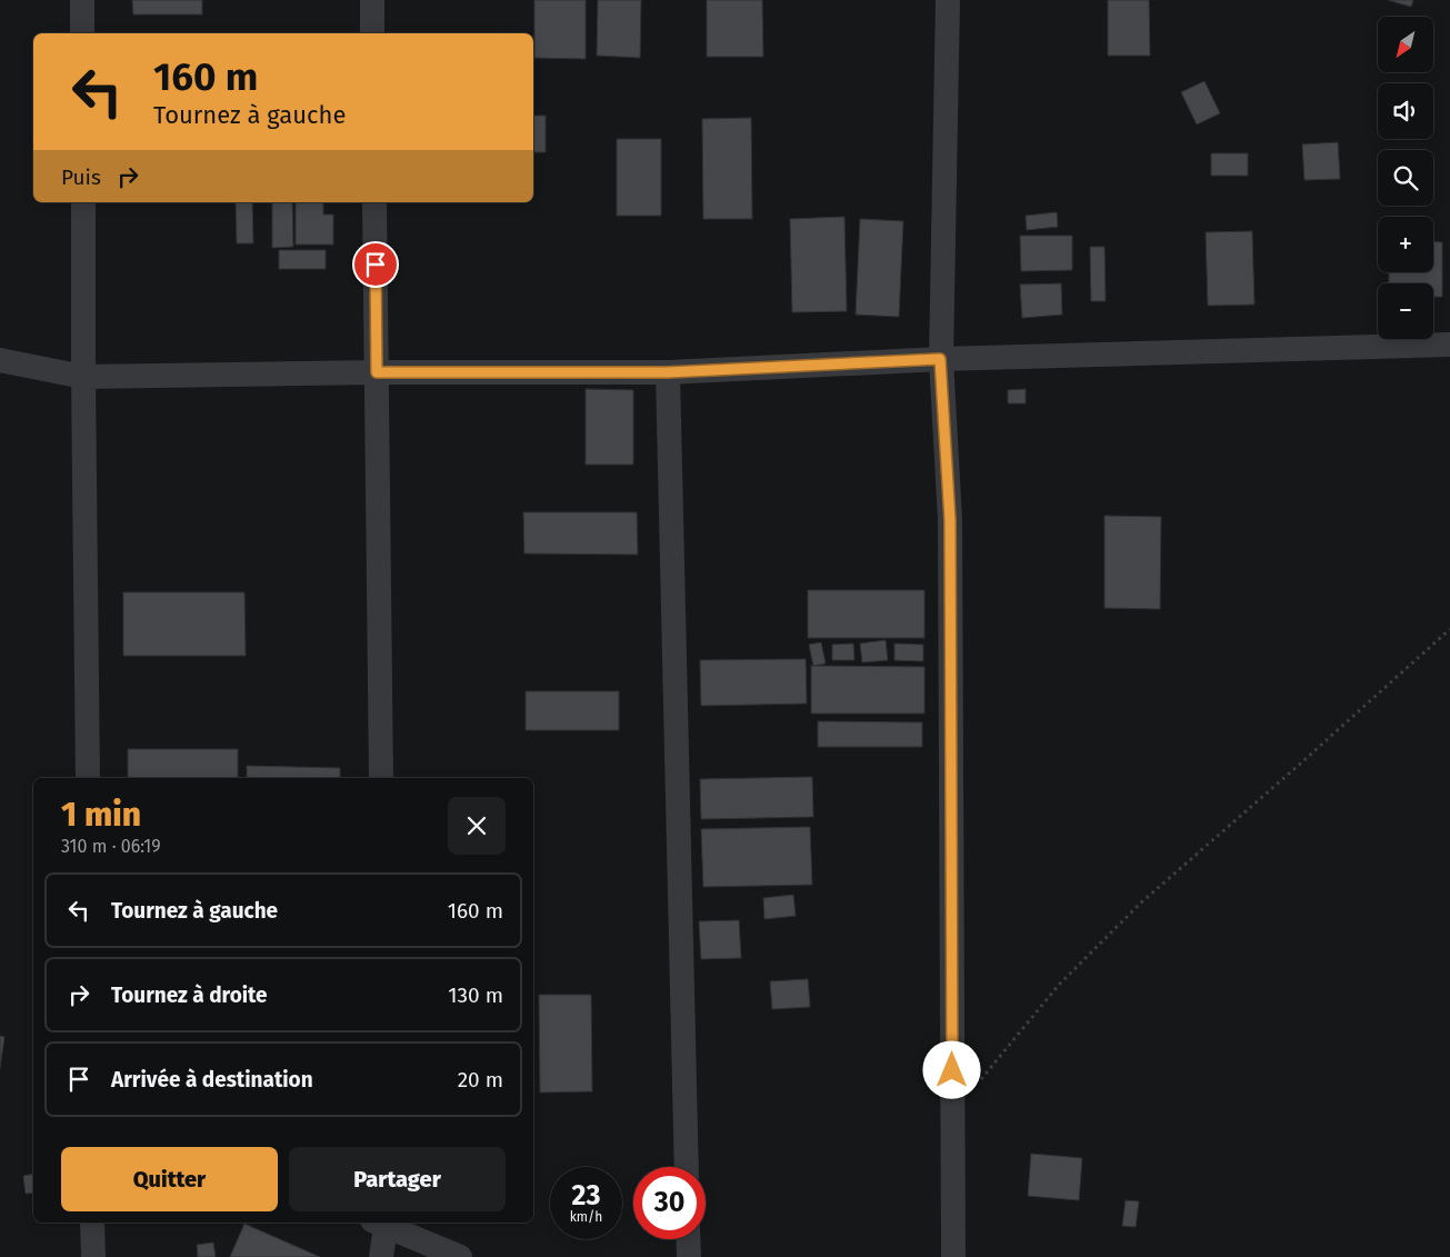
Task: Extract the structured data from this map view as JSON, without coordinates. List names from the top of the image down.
{
  "north": "bottom left",
  "page": {
    "map_buttons": ["+", "−"],
    "turn": ["160 m", "Tournez à gauche"],
    "then": "Puis",
    "heading": ["1 min", "310 m · 06:19"],
    "list": [
      {
        "name": "Tournez à gauche",
        "value": "160 m"
      },
      {
        "name": "Tournez à droite",
        "value": "130 m"
      },
      {
        "name": "Arrivée à destination",
        "value": "20 m"
      }
    ],
    "buttons": ["Quitter", "Partager"],
    "speed": "23 km/h",
    "limit": "30"
  }
}
